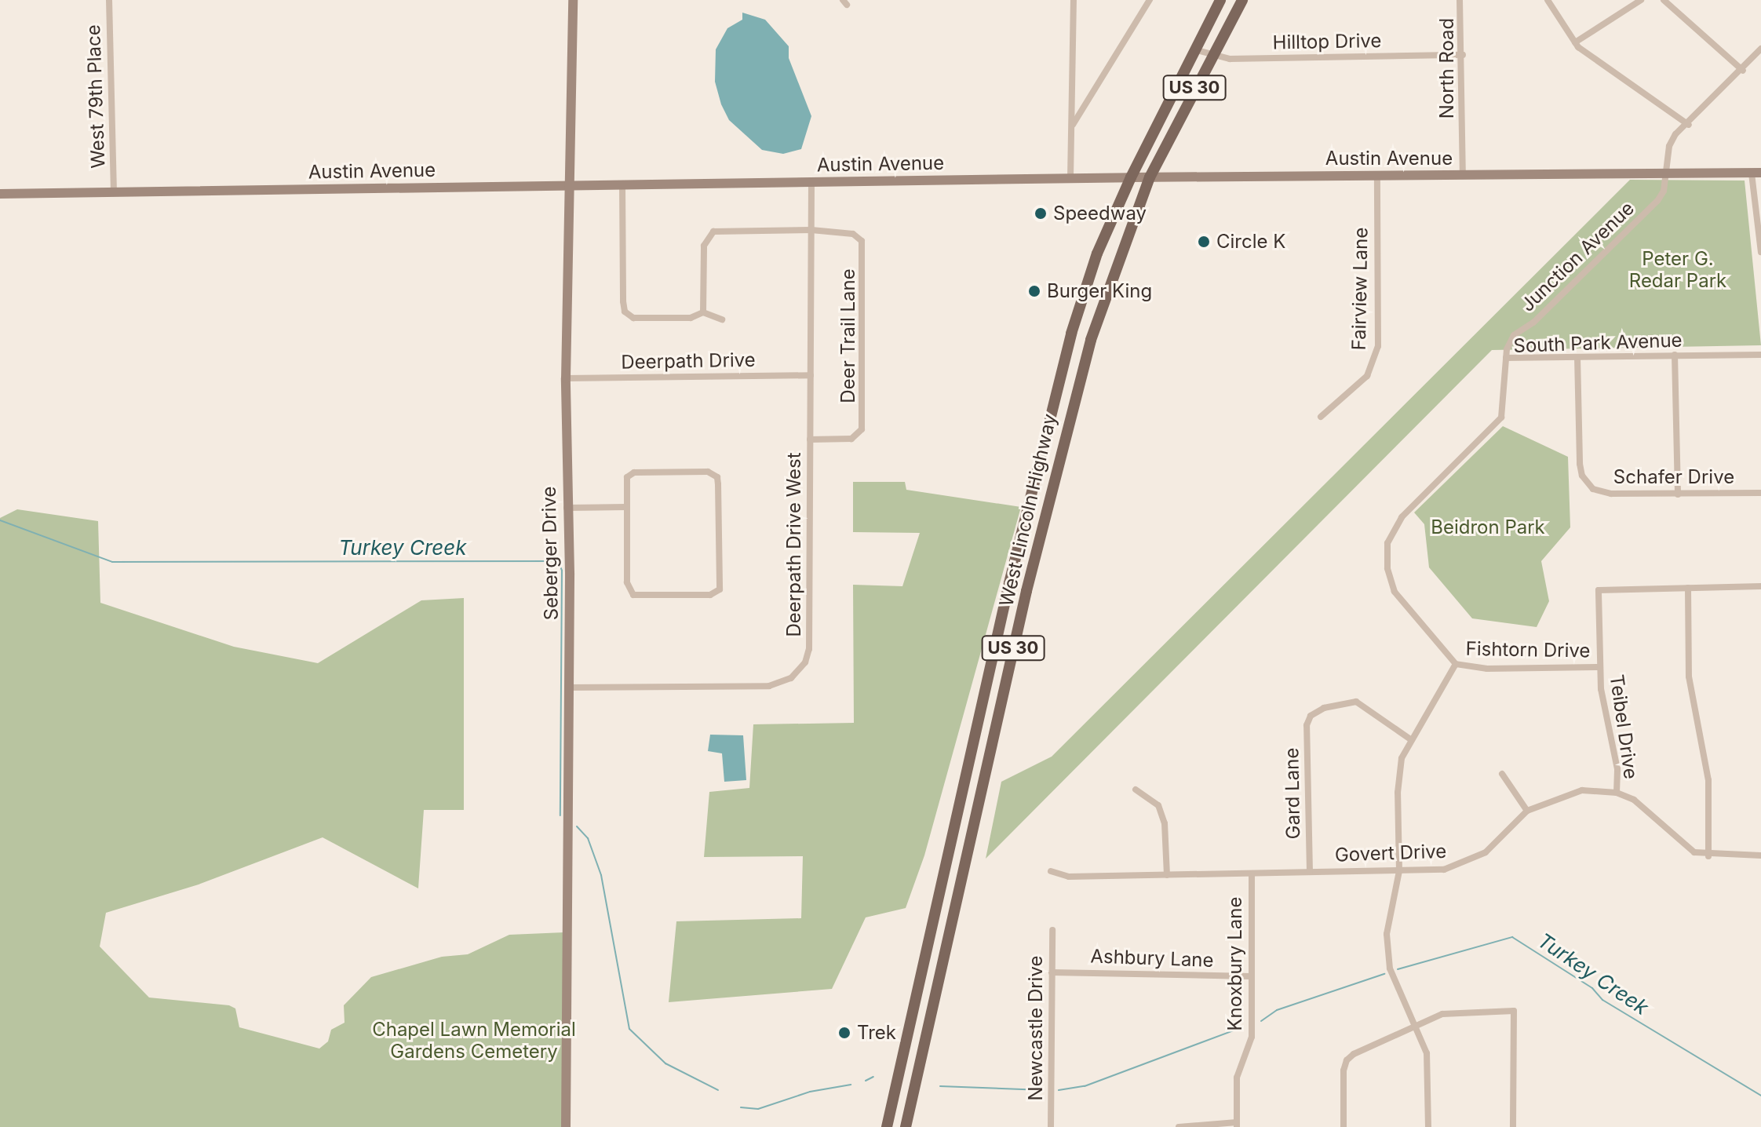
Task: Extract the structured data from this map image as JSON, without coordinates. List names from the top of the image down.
{
  "streets": {
    "main road": ["US 30", "West Lincoln Highway"],
    "street": [
      "Hilltop Drive",
      "North Road",
      "West 79th Place",
      "Austin Avenue",
      "Junction Avenue",
      "Fairview Lane",
      "Deer Trail Lane",
      "South Park Avenue",
      "Deerpath Drive",
      "Schafer Drive",
      "Deerpath Drive West",
      "Seberger Drive",
      "Fishtorn Drive",
      "Teibel Drive",
      "Gard Lane",
      "Govert Drive",
      "Ashbury Lane",
      "Knoxbury Lane",
      "Newcastle Drive"
    ]
  },
  "crossings": [
    ["Hilltop Drive", "North Road"],
    ["Hilltop Drive", "West Lincoln Highway"],
    ["North Road", "Austin Avenue"],
    ["West 79th Place", "Austin Avenue"],
    ["Austin Avenue", "Junction Avenue"],
    ["Austin Avenue", "Fairview Lane"],
    ["Austin Avenue", "West Lincoln Highway"],
    ["Austin Avenue", "Deerpath Drive West"],
    ["Austin Avenue", "Seberger Drive"],
    ["Junction Avenue", "South Park Avenue"],
    ["Deer Trail Lane", "Deerpath Drive West"],
    ["South Park Avenue", "Schafer Drive"],
    ["South Park Avenue", "Fishtorn Drive"],
    ["Deerpath Drive", "Deerpath Drive West"],
    ["Deerpath Drive", "Seberger Drive"],
    ["Deerpath Drive West", "Seberger Drive"],
    ["Fishtorn Drive", "Teibel Drive"],
    ["Teibel Drive", "Govert Drive"],
    ["Gard Lane", "Govert Drive"],
    ["Govert Drive", "Knoxbury Lane"],
    ["Ashbury Lane", "Knoxbury Lane"],
    ["Ashbury Lane", "Newcastle Drive"]
  ],
  "water": ["Turkey Creek"],
  "parks": ["Peter G. Redar Park", "Beidron Park", "Chapel Lawn Memorial Gardens Cemetery"],
  "places": [
    "Speedway",
    "Circle K",
    "Burger King",
    "Trek"
  ]
}
